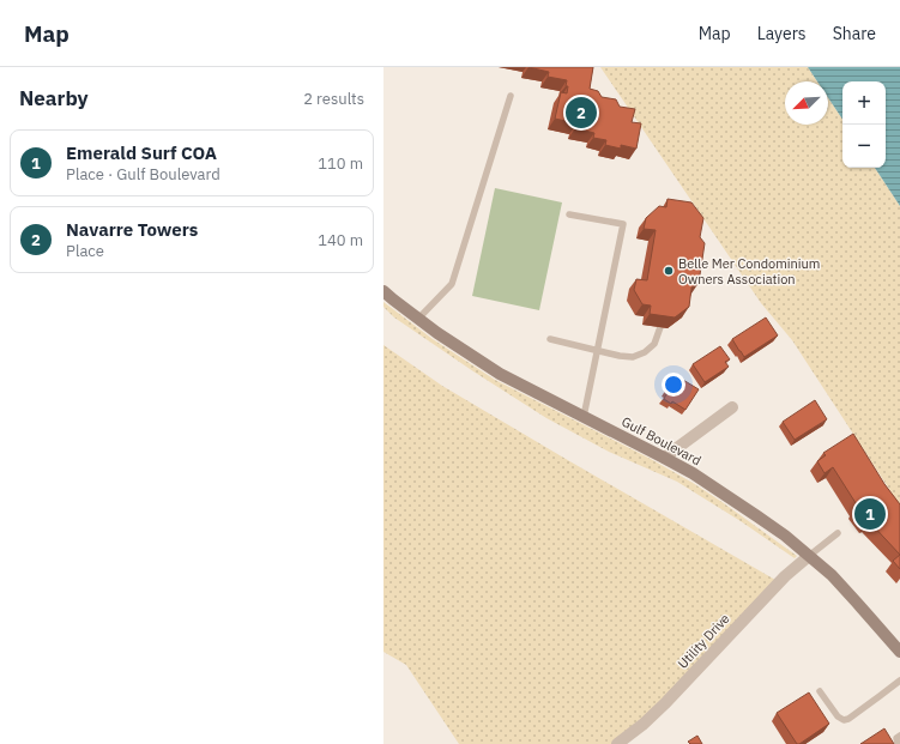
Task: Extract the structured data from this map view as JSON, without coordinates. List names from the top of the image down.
{
  "streets": {
    "main road": ["Gulf Boulevard"],
    "street": ["Utility Drive"]
  },
  "crossings": [
    ["Gulf Boulevard", "Utility Drive"]
  ],
  "places": ["Belle Mer Condominium Owners Association"],
  "north": "bottom left",
  "page": {
    "header": "Map",
    "nav": ["Map", "Layers", "Share"],
    "heading": ["Nearby", "2 results"],
    "map_buttons": ["+", "−"],
    "pins": ["2", "1"],
    "list": [
      {
        "mark": "1",
        "name": "Emerald Surf COA",
        "note": "Place · Gulf Boulevard",
        "value": "110 m"
      },
      {
        "mark": "2",
        "name": "Navarre Towers",
        "note": "Place",
        "value": "140 m"
      }
    ]
  }
}
